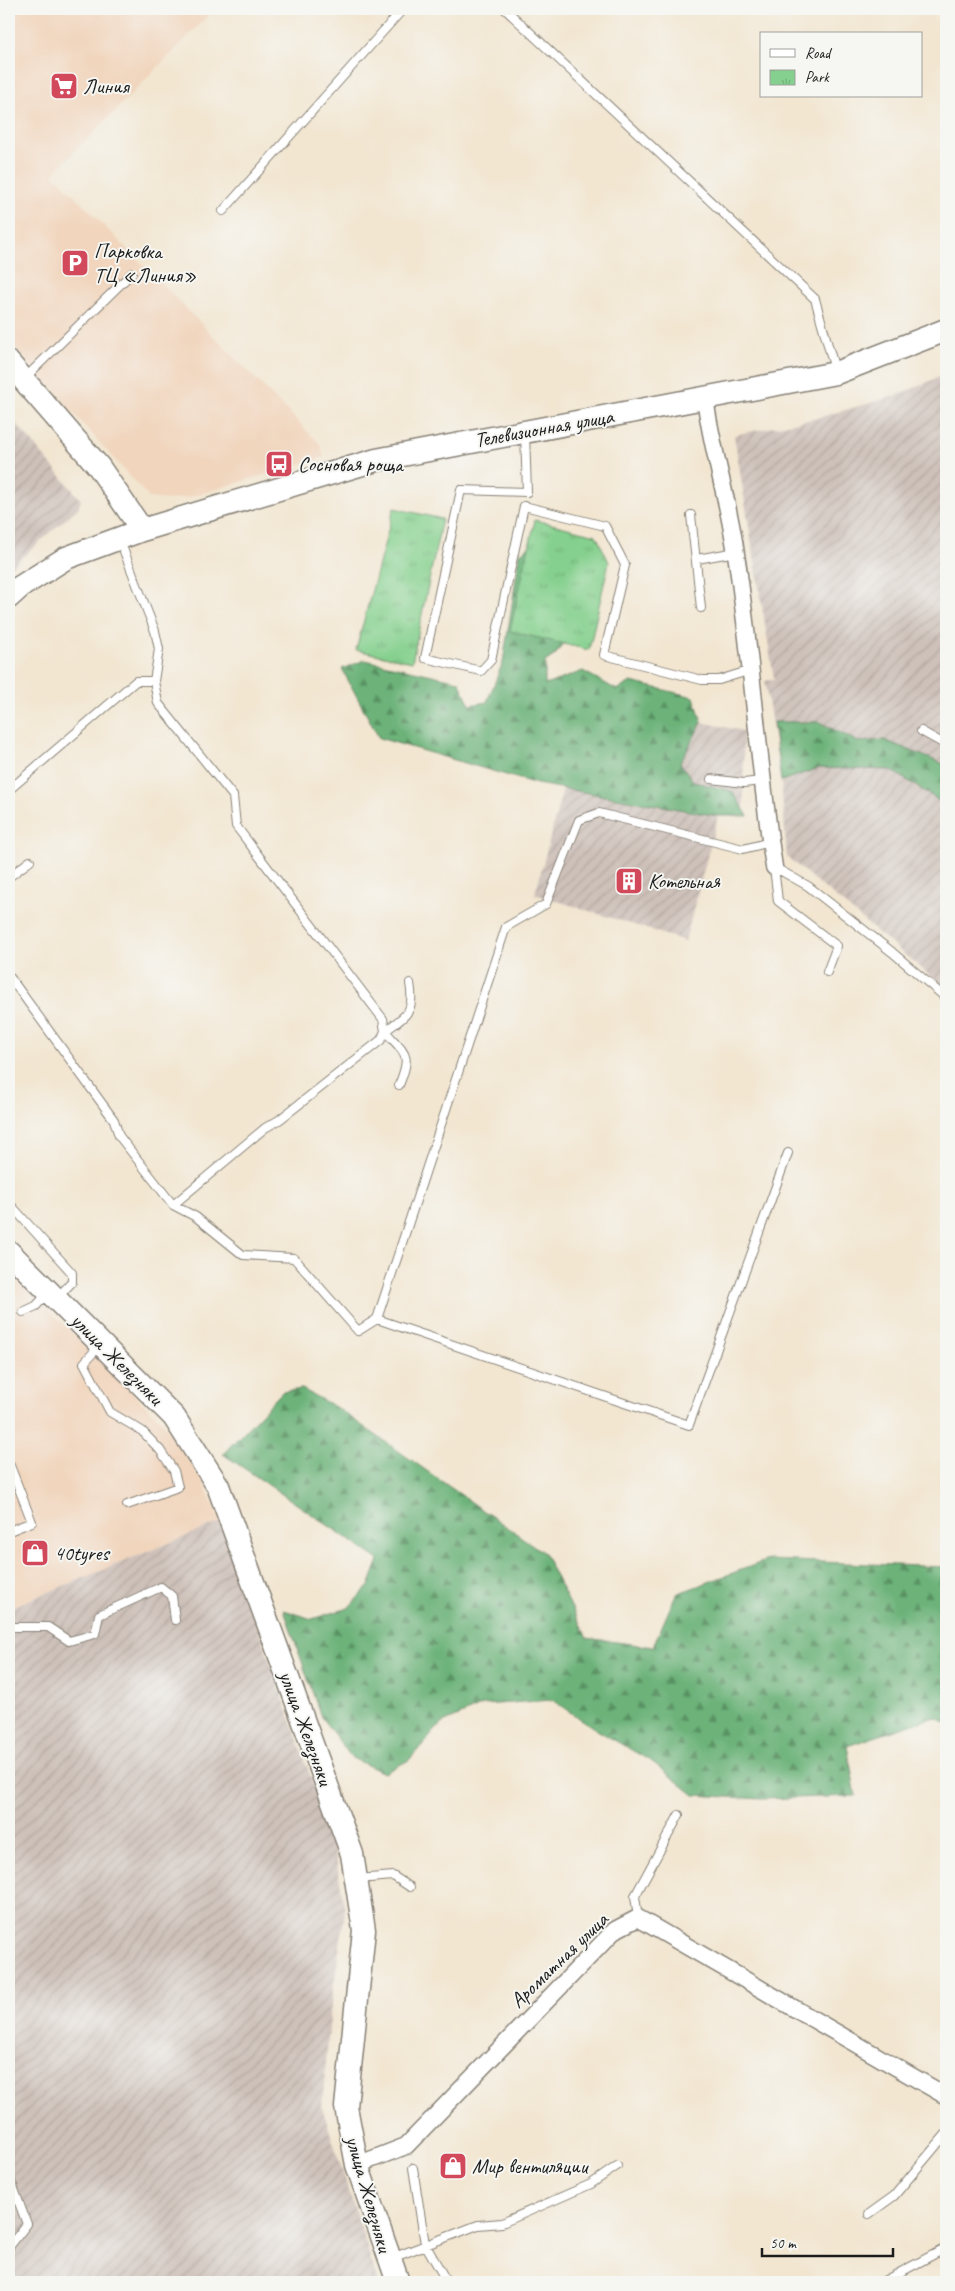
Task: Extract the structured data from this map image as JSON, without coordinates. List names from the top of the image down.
{
  "streets": {
    "street": ["Телевизионная улица", "улица Железняки", "Ароматная улица"]
  },
  "crossings": [
    ["улица Железняки", "Ароматная улица"]
  ],
  "places": {
    "supermarket": ["Линия"],
    "parking": ["Парковка ТЦ «Линия»"],
    "bus stop": ["Сосновая роща"],
    "building": ["Котельная"],
    "shop": ["40tyres", "Мир вентиляции"]
  },
  "legend": ["Road", "Park"],
  "scale_bar": "50 m"
}
